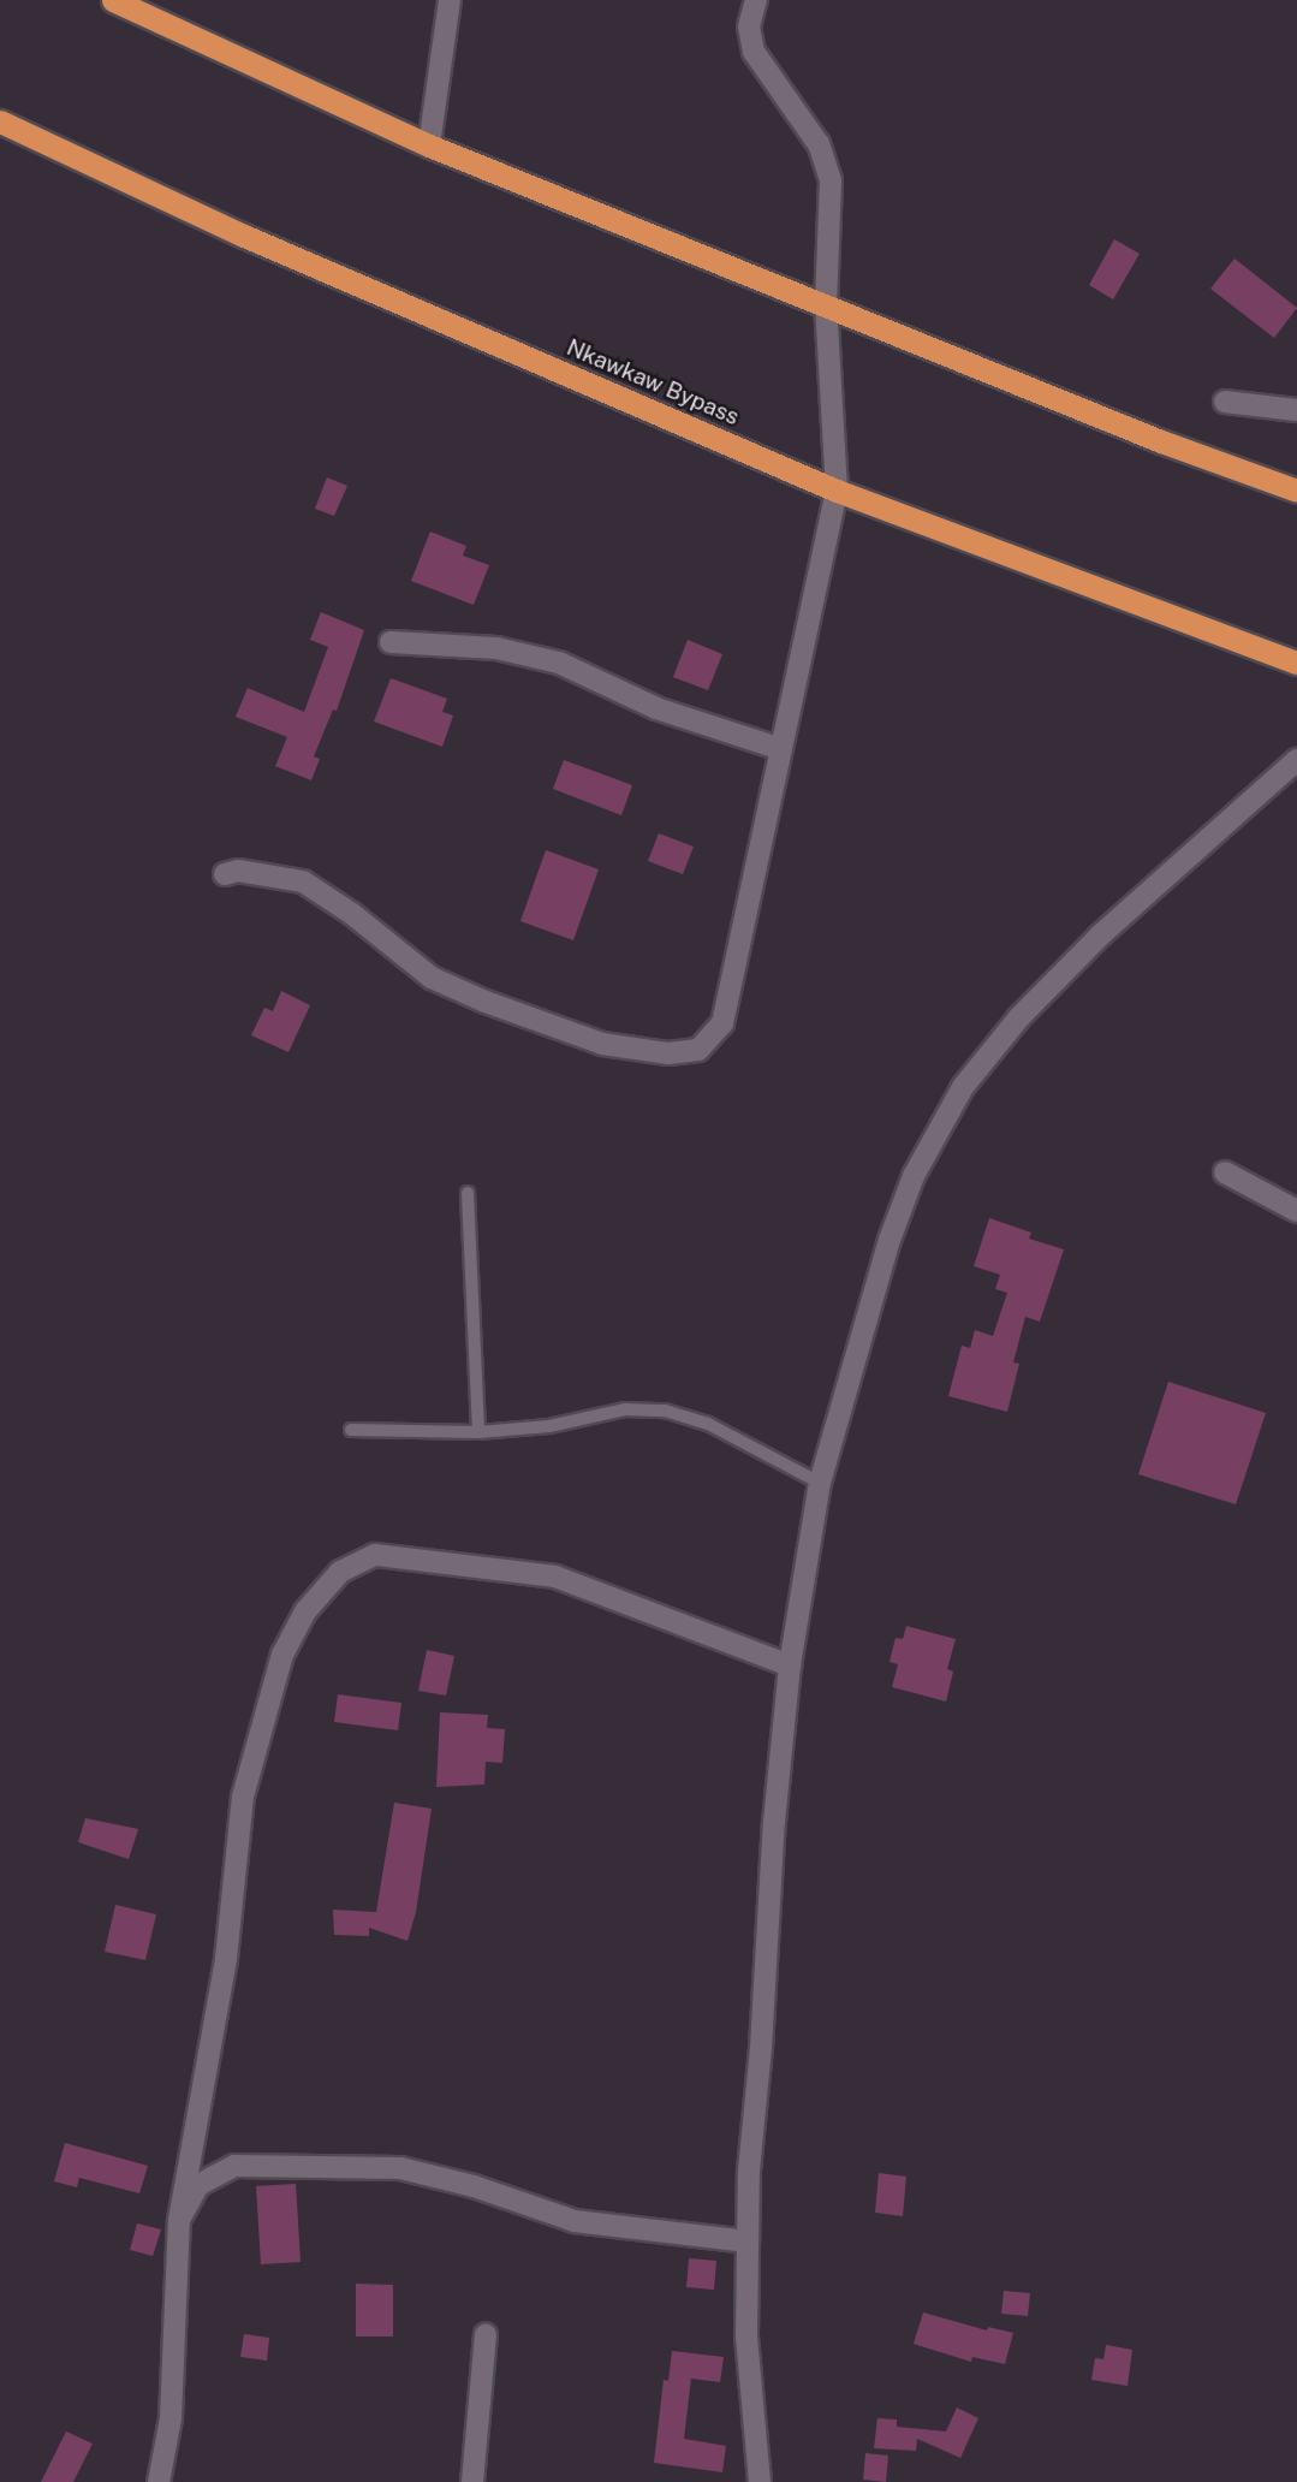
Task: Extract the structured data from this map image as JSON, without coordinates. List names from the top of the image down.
{
  "streets": {
    "highway": ["Nkawkaw Bypass"]
  }
}
